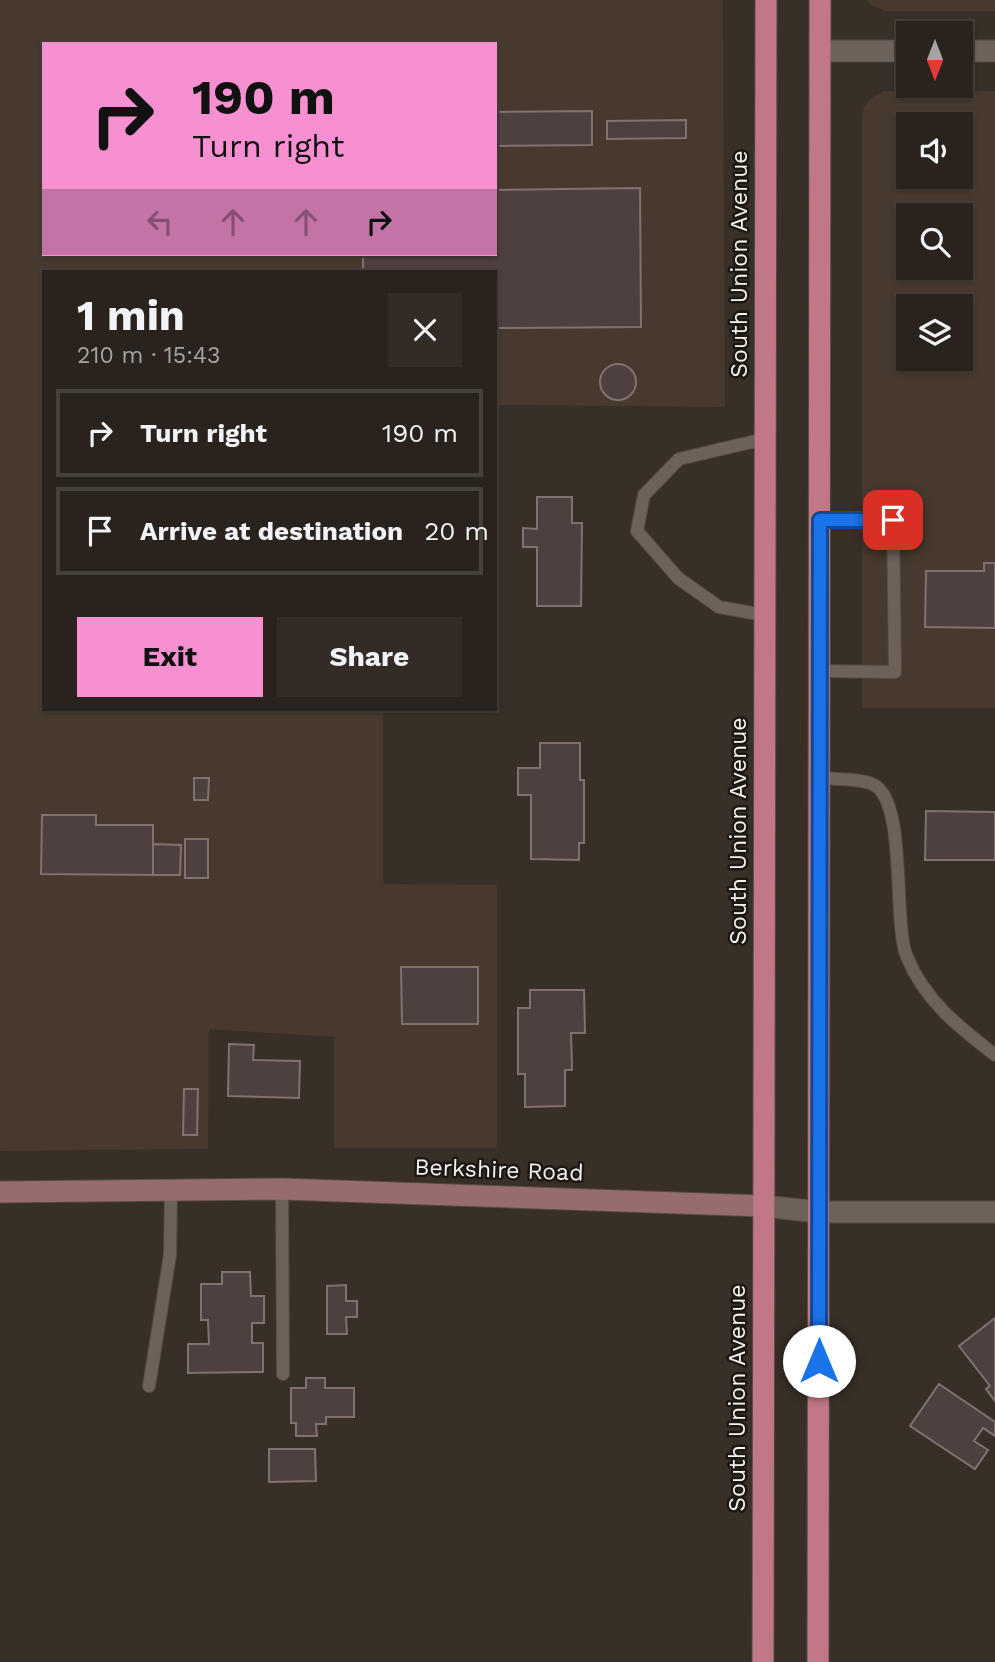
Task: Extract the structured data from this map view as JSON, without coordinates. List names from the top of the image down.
{
  "streets": {
    "main road": ["South Union Avenue"],
    "street": ["Berkshire Road"]
  },
  "crossings": [
    ["South Union Avenue", "Berkshire Road"]
  ],
  "north": "bottom",
  "page": {
    "turn": ["190 m", "Turn right"],
    "heading": ["1 min", "210 m · 15:43"],
    "list": [
      {
        "name": "Turn right",
        "value": "190 m"
      },
      {
        "name": "Arrive at destination",
        "value": "20 m"
      }
    ],
    "buttons": ["Exit", "Share"]
  }
}
